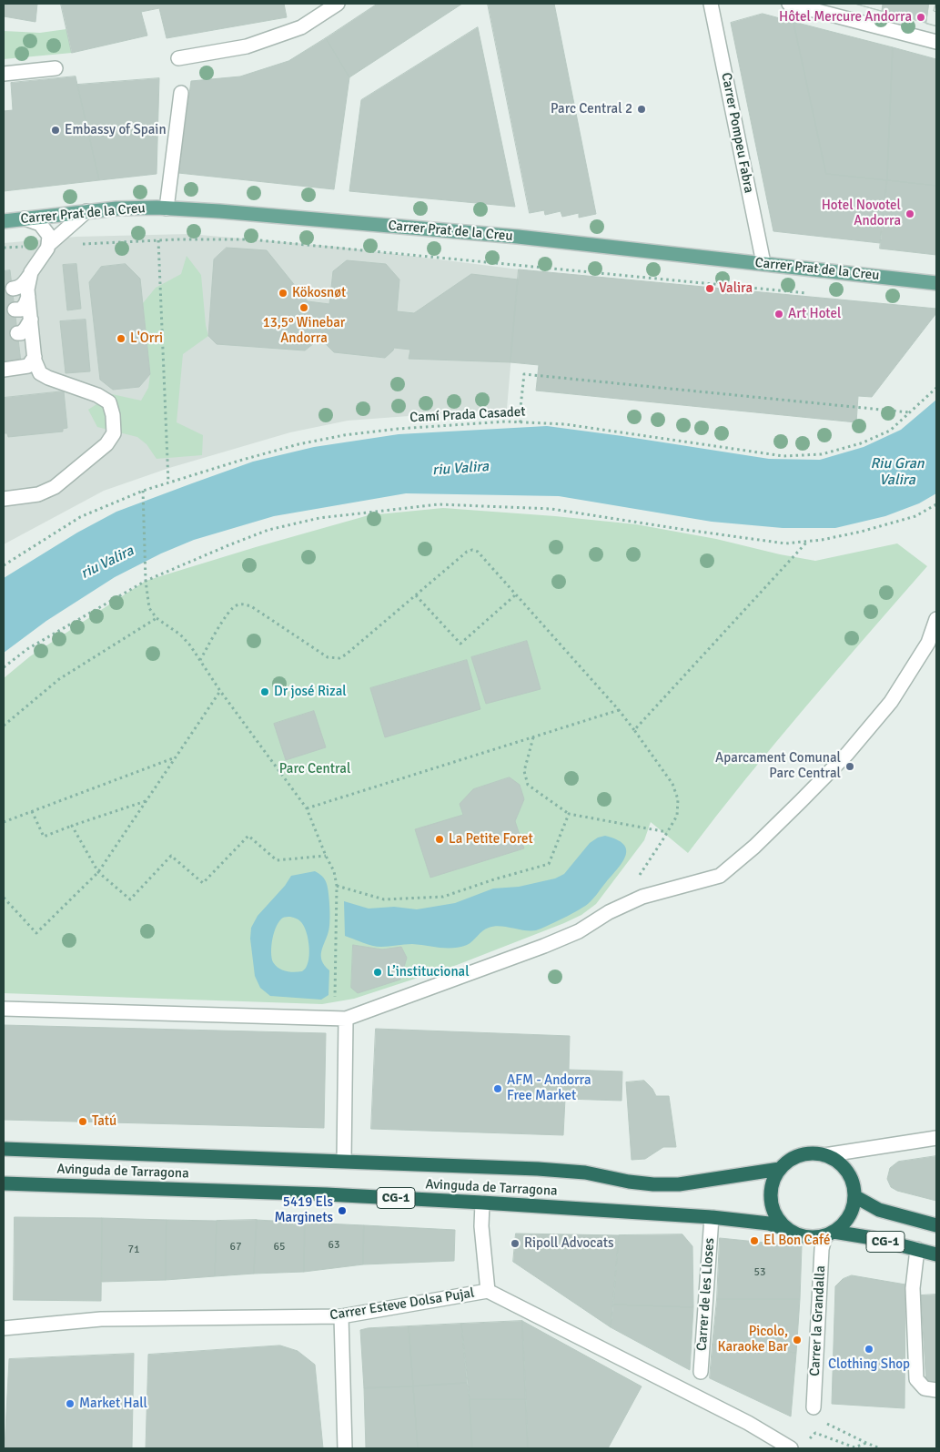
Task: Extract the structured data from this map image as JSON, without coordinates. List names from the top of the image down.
{
  "streets": {
    "highway": ["Avinguda de Tarragona", "CG-1"],
    "main road": ["Carrer Prat de la Creu"],
    "street": [
      "Carrer Pompeu Fabra",
      "Carrer de les Lloses",
      "Carrer Esteve Dolsa Pujal",
      "Carrer la Grandalla"
    ],
    "path": ["Camí Prada Casadet"]
  },
  "crossings": [
    ["Carrer Pompeu Fabra", "Carrer Prat de la Creu"],
    ["Avinguda de Tarragona", "CG-1"],
    ["Avinguda de Tarragona", "Carrer de les Lloses"],
    ["Avinguda de Tarragona", "Carrer la Grandalla"],
    ["CG-1", "Carrer la Grandalla"]
  ],
  "water": ["Riu Gran Valira", "riu Valira"],
  "parks": ["Parc Central"],
  "places": [
    "Hôtel Mercure Andorra",
    "Parc Central 2",
    "Embassy of Spain",
    "Hotel Novotel Andorra",
    "Valira",
    "Kökosnøt",
    "13,5° Winebar Andorra",
    "Art Hotel",
    "L'Orri",
    "Dr josé Rizal",
    "Aparcament Comunal Parc Central",
    "La Petite Foret",
    "L’institucional",
    "AFM - Andorra Free Market",
    "Tatú",
    "5419 Els Marginets",
    "El Bon Café",
    "Ripoll Advocats",
    "Picolo, Karaoke Bar",
    "Clothing Shop",
    "Market Hall"
  ],
  "house_numbers": [
    "63",
    "67",
    "65",
    "71",
    "53"
  ]
}
